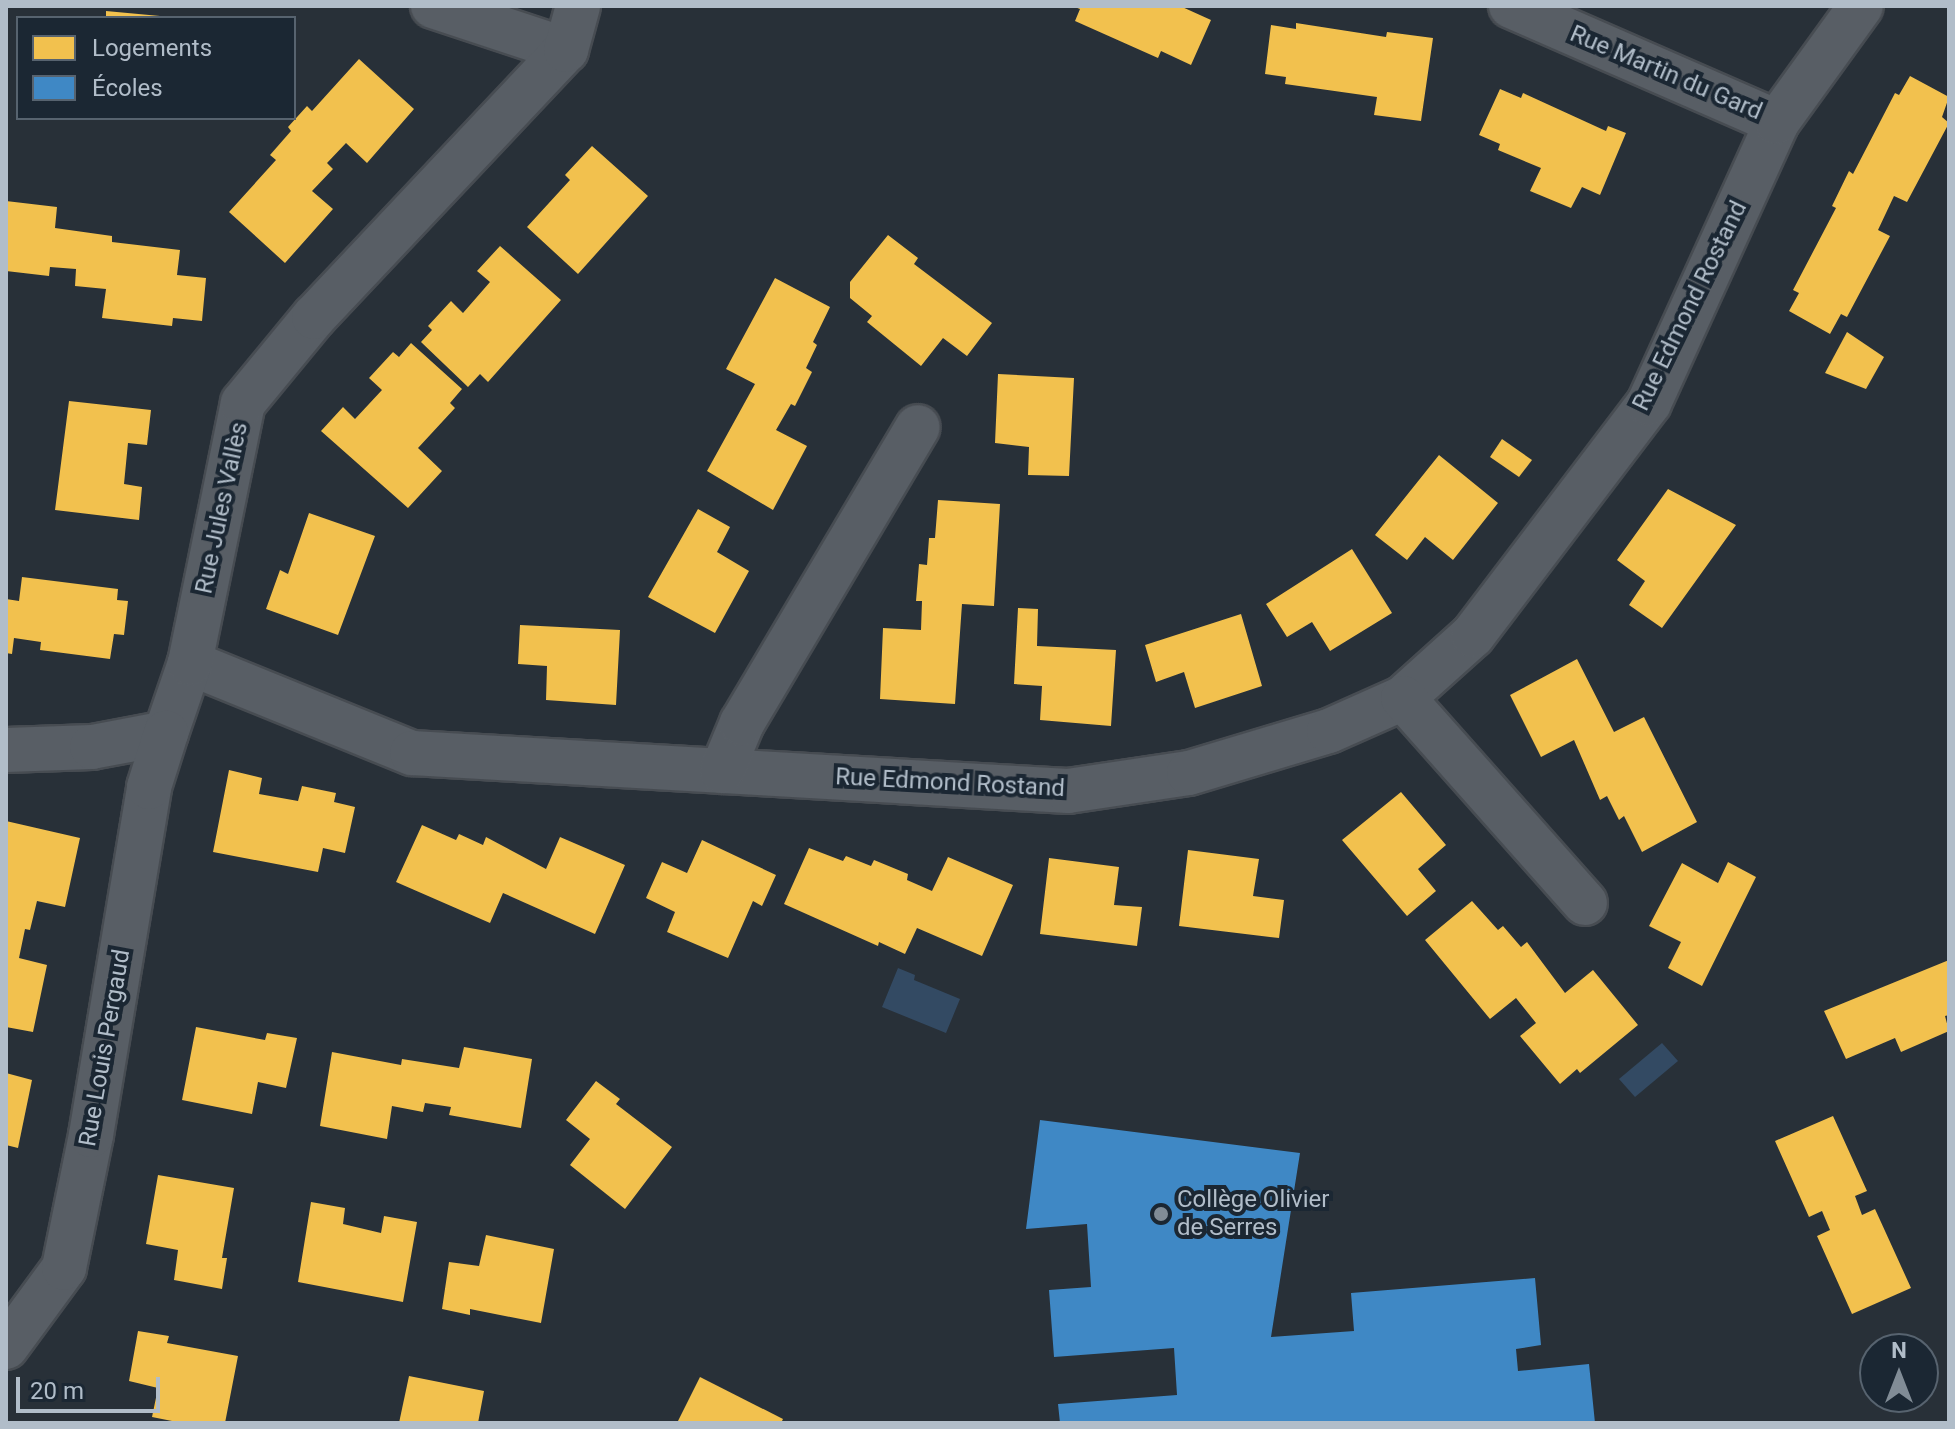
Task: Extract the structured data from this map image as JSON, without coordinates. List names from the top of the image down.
{
  "streets": {
    "street": [
      "Rue Martin du Gard",
      "Rue Edmond Rostand",
      "Rue Jules Vallès",
      "Rue Louis Pergaud"
    ]
  },
  "crossings": [
    ["Rue Martin du Gard", "Rue Edmond Rostand"],
    ["Rue Edmond Rostand", "Rue Jules Vallès"],
    ["Rue Jules Vallès", "Rue Louis Pergaud"]
  ],
  "places": ["Collège Olivier de Serres"],
  "legend": ["Logements", "Écoles"],
  "scale_bar": "20 m",
  "north": "top"
}
